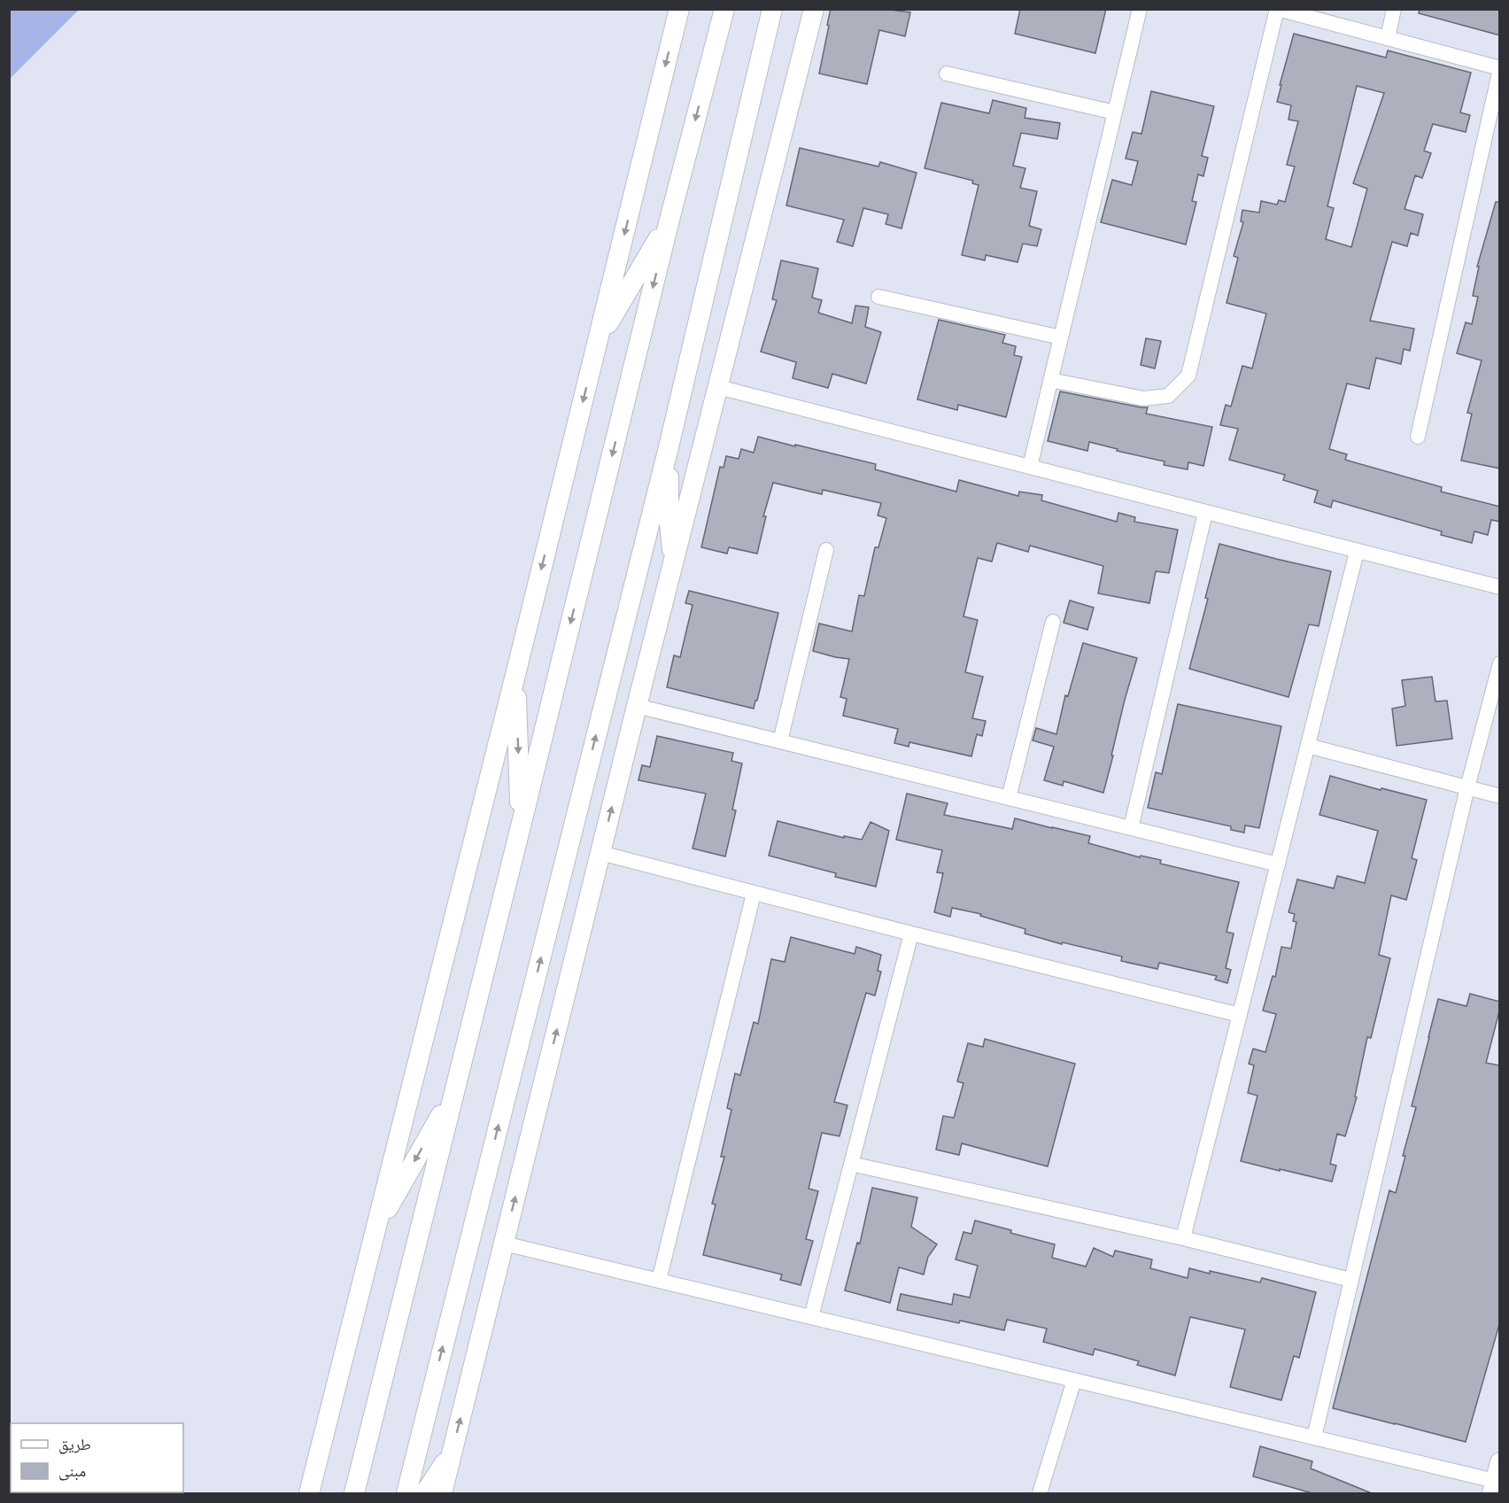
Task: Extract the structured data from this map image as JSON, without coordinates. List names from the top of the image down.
{
  "legend": ["طريق", "مبنى"]
}
